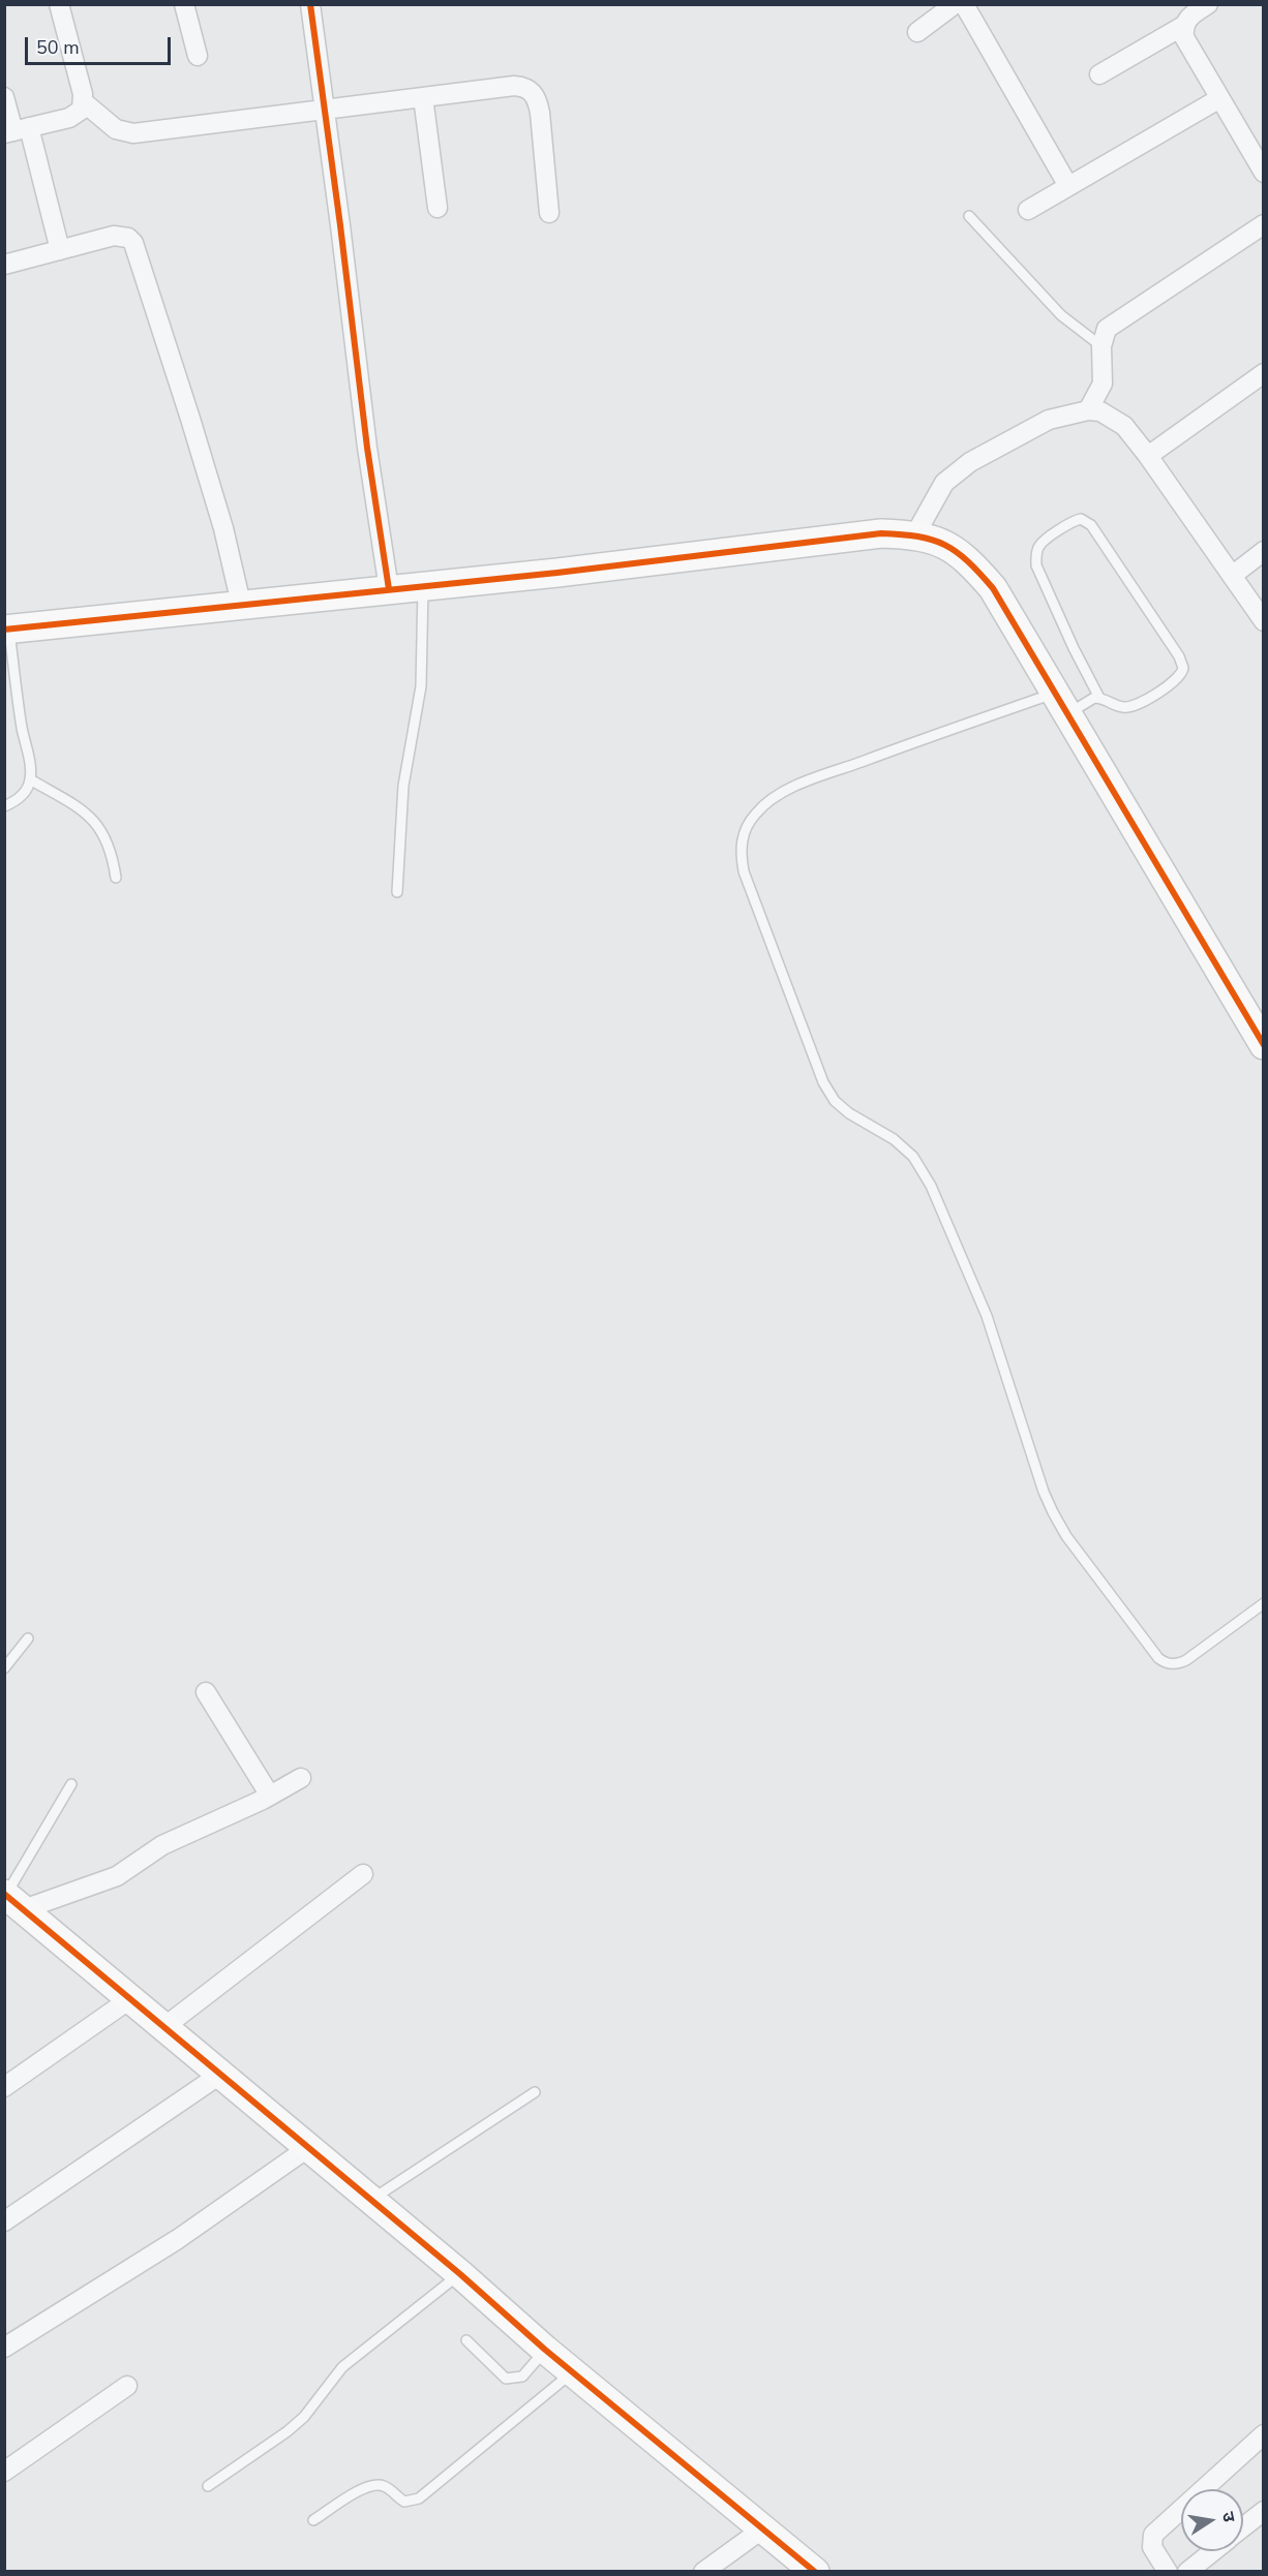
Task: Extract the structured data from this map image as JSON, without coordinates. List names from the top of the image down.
{
  "scale_bar": "50 m",
  "north": "right"
}
